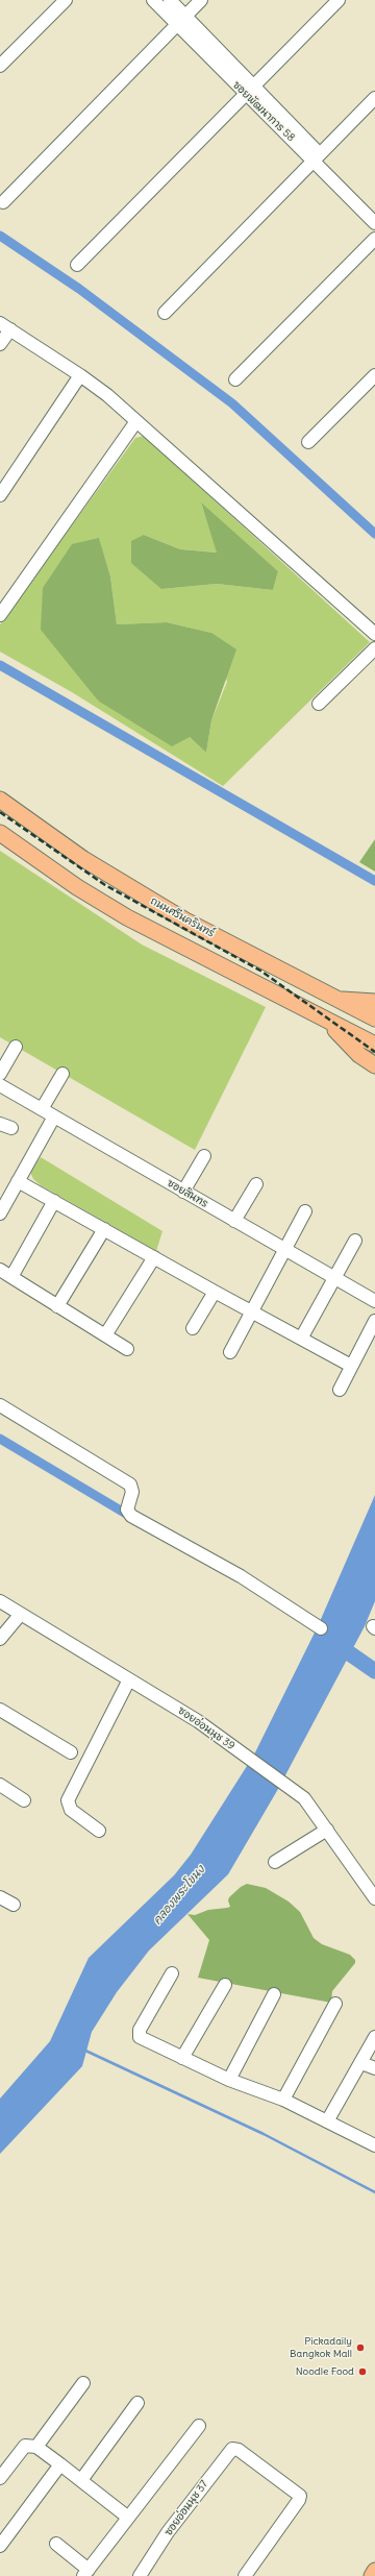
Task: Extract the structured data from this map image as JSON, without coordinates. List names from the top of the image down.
{
  "streets": {
    "main road": ["ถนนศรีนครินทร์"],
    "street": [
      "ซอยพัฒนาการ 58",
      "ซอยสินทร",
      "ซอยอ่อนนุช 39",
      "ซอยอ่อนนุช 37"
    ]
  },
  "water": ["คลองพระโขนง"],
  "places": ["Pickadaily Bangkok Mall", "Noodle Food"]
}
